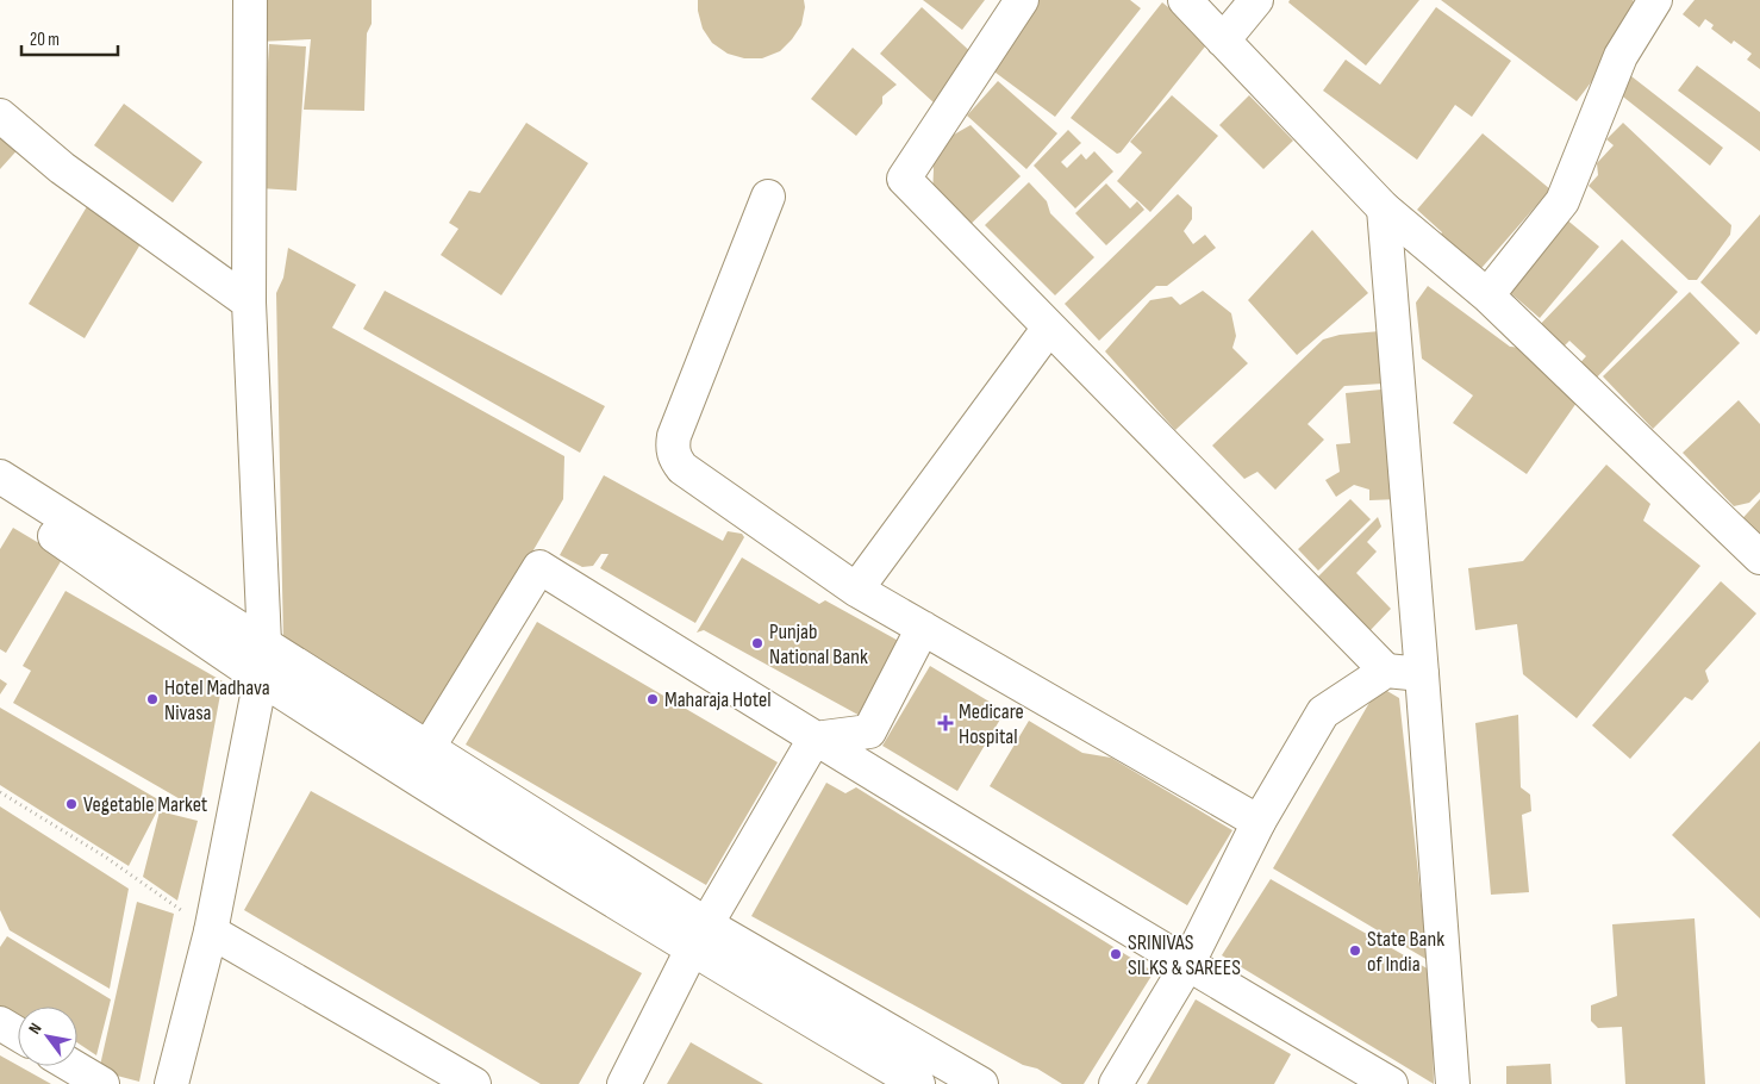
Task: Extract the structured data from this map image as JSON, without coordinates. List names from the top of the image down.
{
  "places": {
    "other": [
      "Punjab National Bank",
      "Hotel Madhava Nivasa",
      "Maharaja Hotel",
      "Vegetable Market",
      "State Bank of India",
      "SRINIVAS SILKS & SAREES"
    ],
    "health": ["Medicare Hospital"]
  },
  "scale_bar": "20 m",
  "north": "top left"
}
